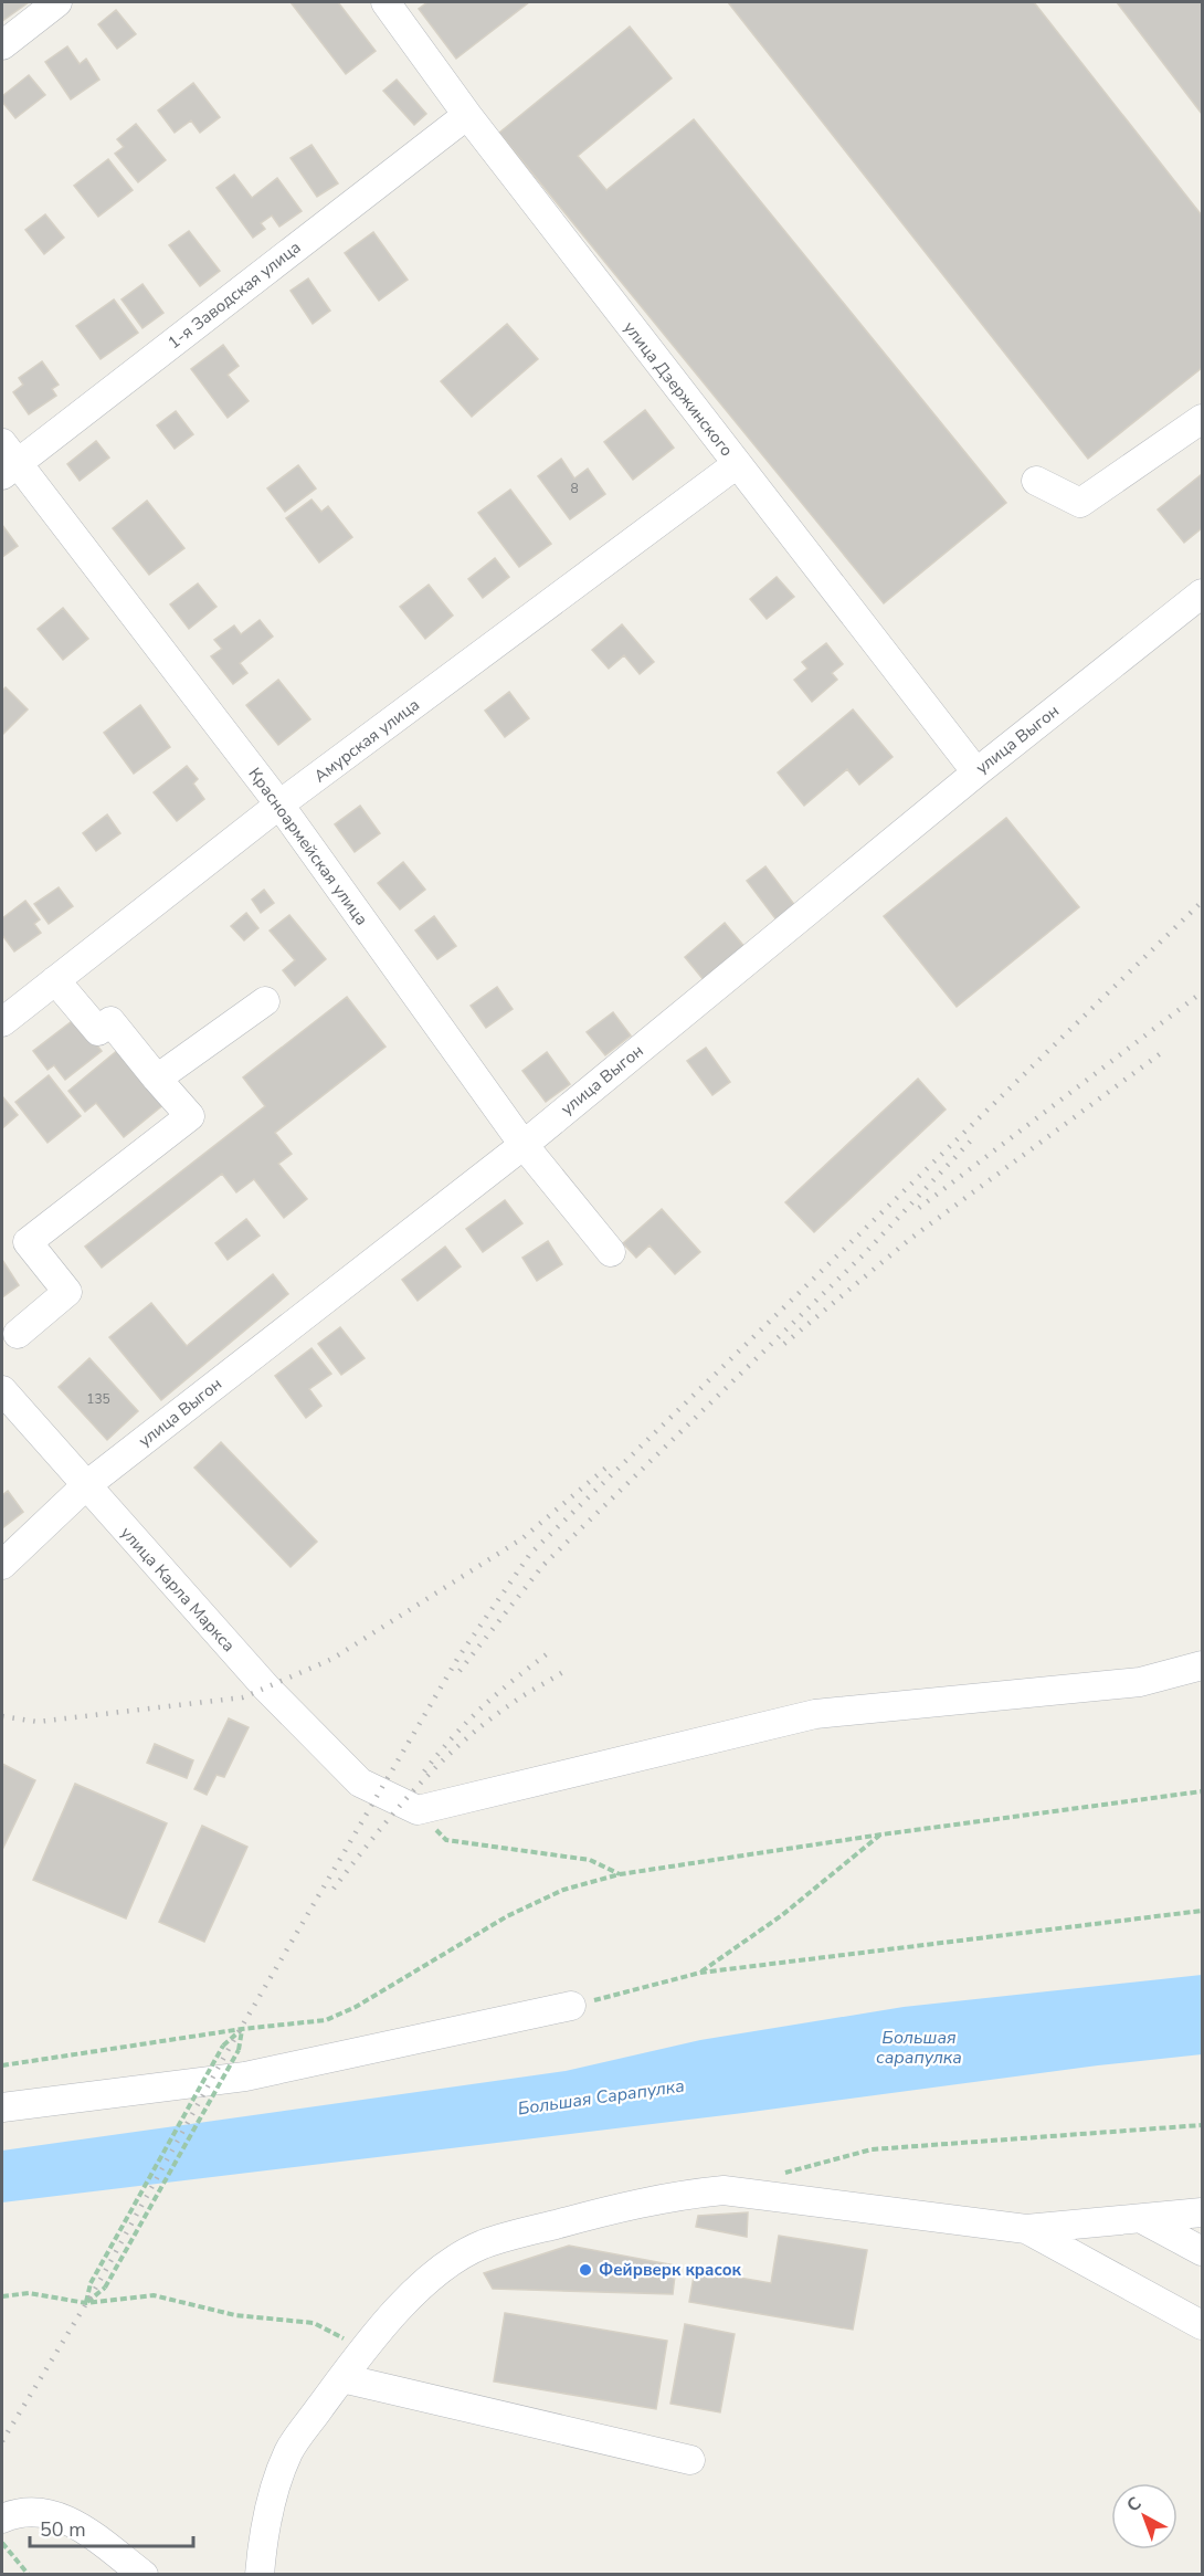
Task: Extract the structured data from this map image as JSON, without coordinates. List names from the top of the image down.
{
  "streets": {
    "street": [
      "1-я Заводская улица",
      "улица Дзержинского",
      "улица Выгон",
      "Амурская улица",
      "Красноармейская улица",
      "улица Карла Маркса"
    ]
  },
  "crossings": [
    ["1-я Заводская улица", "улица Дзержинского"],
    ["1-я Заводская улица", "Красноармейская улица"],
    ["улица Дзержинского", "улица Выгон"],
    ["улица Дзержинского", "Амурская улица"],
    ["улица Выгон", "Красноармейская улица"],
    ["улица Выгон", "улица Карла Маркса"],
    ["Амурская улица", "Красноармейская улица"]
  ],
  "water": ["Большая сарапулка", "Большая Сарапулка"],
  "places": ["Фейрверк красок"],
  "house_numbers": ["8", "135"],
  "scale_bar": "50 m",
  "north": "top left"
}
